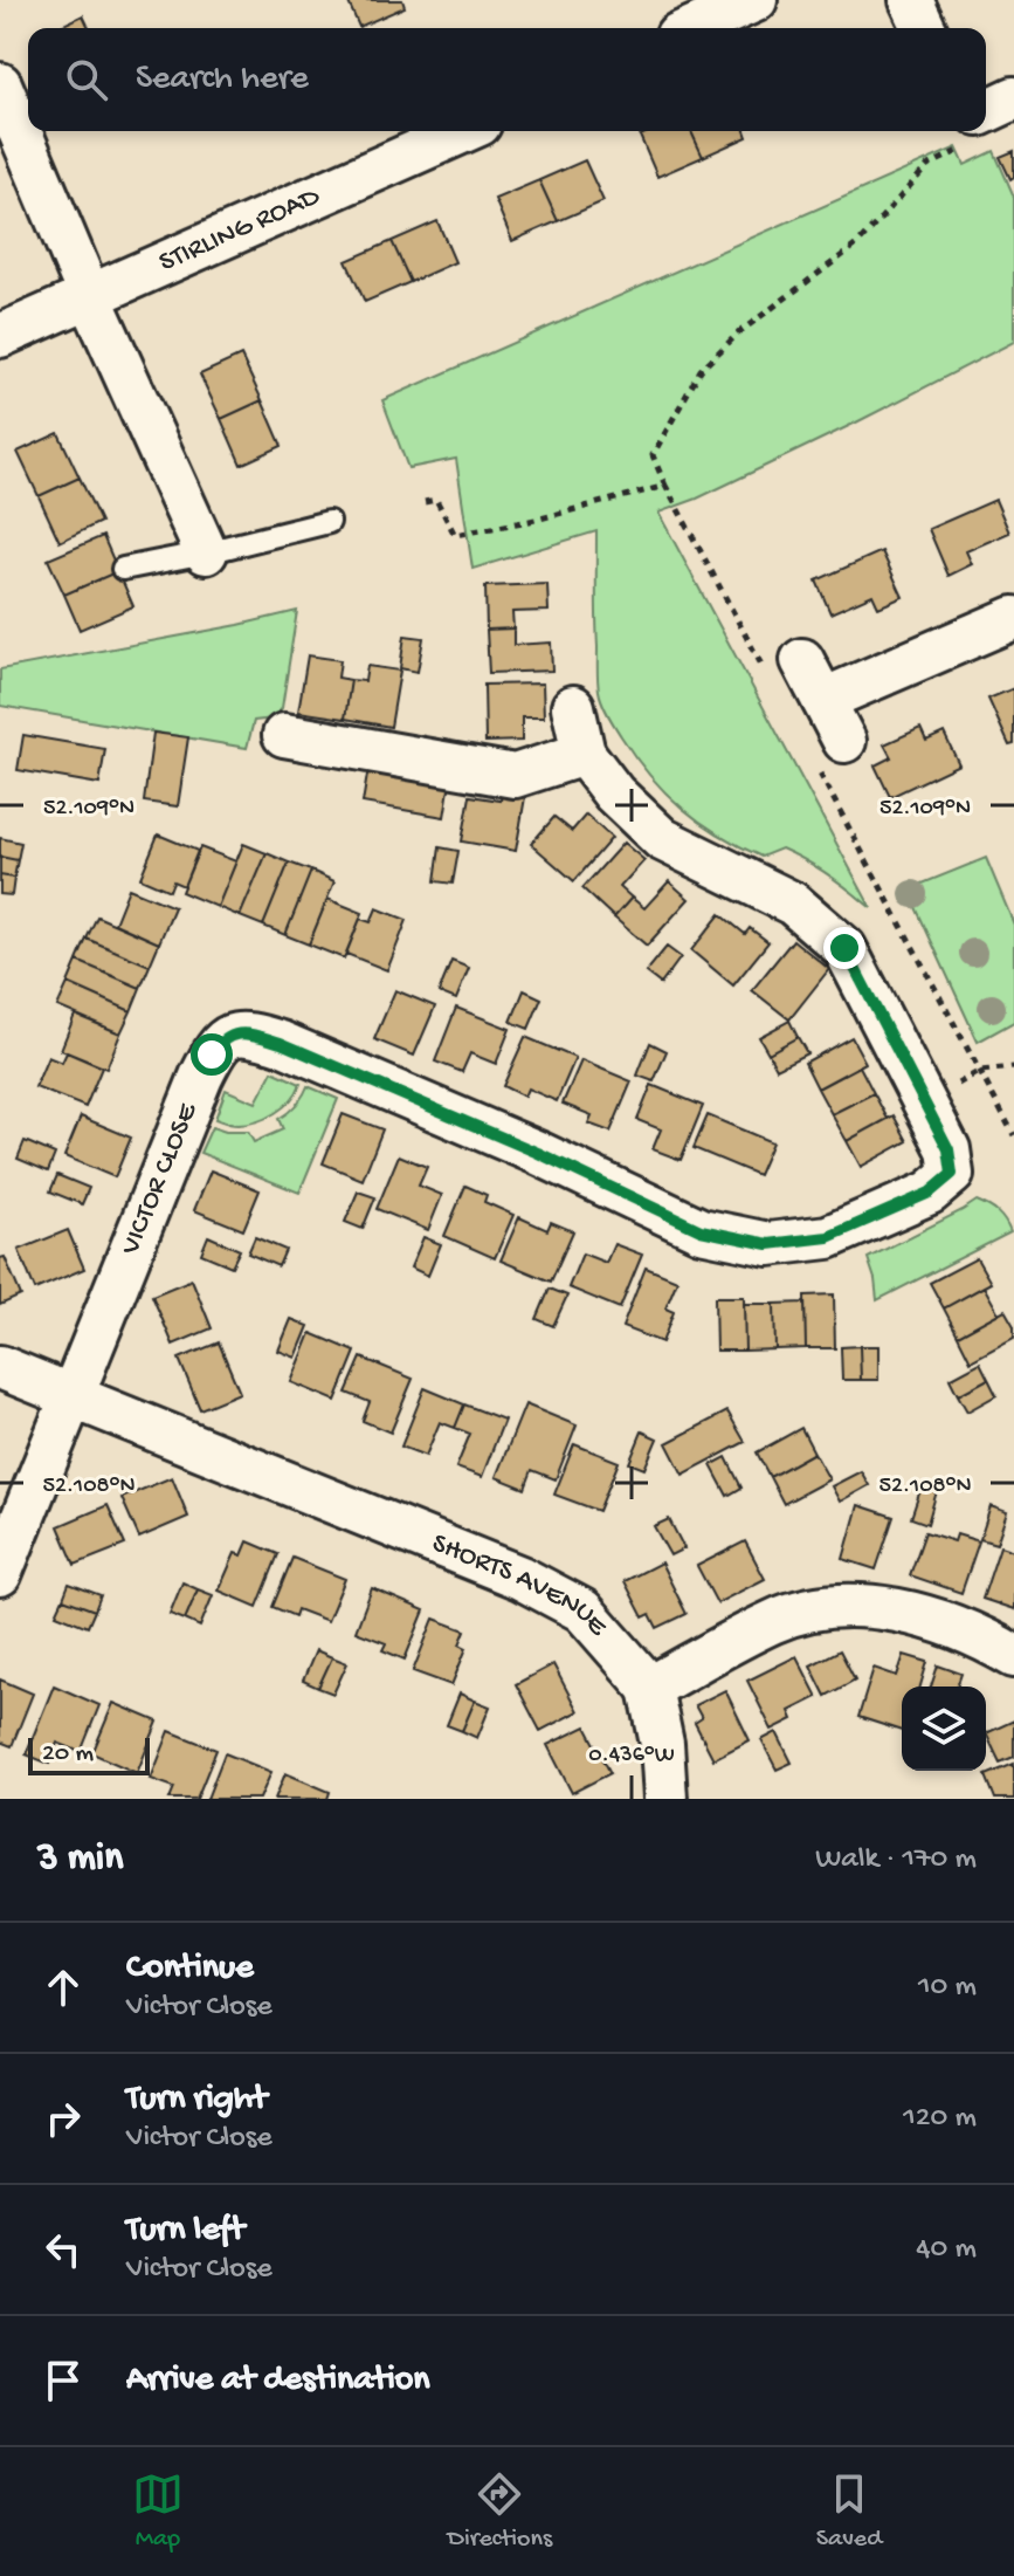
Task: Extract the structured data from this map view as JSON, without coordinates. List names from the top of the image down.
{
  "streets": {
    "street": ["STIRLING ROAD", "VICTOR CLOSE", "SHORTS AVENUE"]
  },
  "crossings": [
    ["VICTOR CLOSE", "SHORTS AVENUE"]
  ],
  "scale_bar": "20 m",
  "page": {
    "search": "Search here",
    "scale": "20 m",
    "heading": ["3 min", "Walk · 170 m"],
    "list": [
      ["Continue", "Victor Close", "10 m"],
      ["Turn right", "Victor Close", "120 m"],
      ["Turn left", "Victor Close", "40 m"],
      "Arrive at destination"
    ],
    "nav": ["Map", "Directions", "Saved"]
  },
  "coordinates": ["52.109°N", "52.108°N", "0.436°W"]
}
